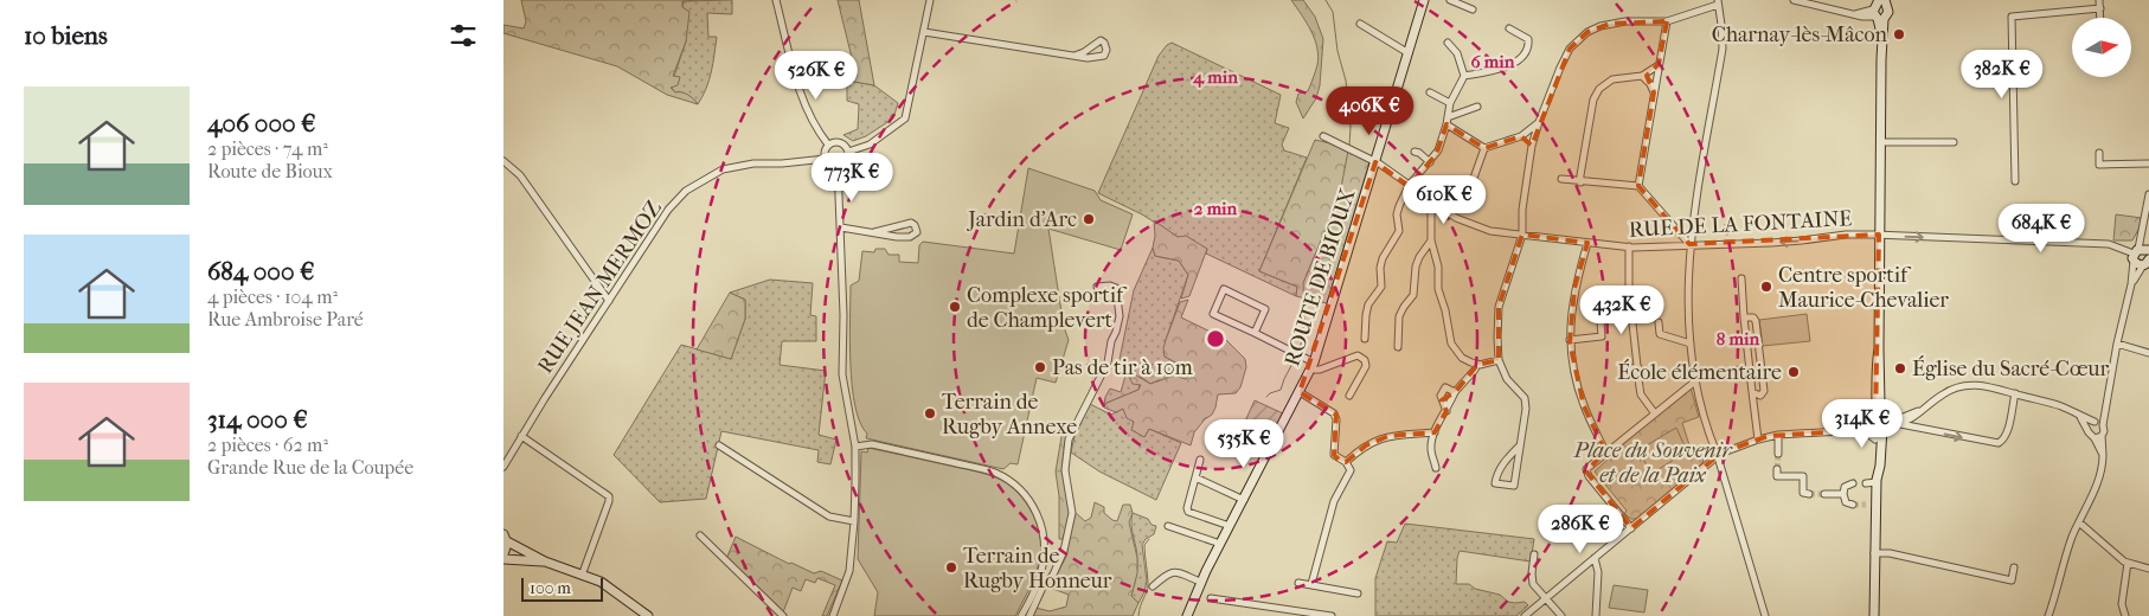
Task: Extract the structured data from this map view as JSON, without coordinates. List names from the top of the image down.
{
  "streets": {
    "main road": ["ROUTE DE BIOUX"],
    "street": ["RUE DE LA FONTAINE", "RUE JEAN MERMOZ"]
  },
  "crossings": [
    ["RUE DE LA FONTAINE", "ROUTE DE BIOUX"]
  ],
  "parks": ["Place du Souvenir et de la Paix"],
  "places": [
    "Charnay-lès-Mâcon",
    "Jardin d'Arc",
    "Centre sportif Maurice-Chevalier",
    "Complexe sportif de Champlevert",
    "Pas de tir à 10m",
    "Église du Sacré-Cœur",
    "École élémentaire",
    "Terrain de Rugby Annexe",
    "Terrain de Rugby Honneur"
  ],
  "scale_bar": "100 m",
  "north": "right",
  "page": {
    "heading": "10 biens",
    "price": [
      "382K €",
      "526K €",
      "406K €",
      "773K €",
      "610K €",
      "684K €",
      "432K €",
      "314K €",
      "535K €",
      "286K €"
    ],
    "list": [
      {
        "name": "406 000 €",
        "note": "2 pièces · 74 m² · Route de Bioux"
      },
      {
        "name": "684 000 €",
        "note": "4 pièces · 104 m² · Rue Ambroise Paré"
      },
      {
        "name": "314 000 €",
        "note": "2 pièces · 62 m² · Grande Rue de la Coupée"
      }
    ],
    "scale": "100 m"
  },
  "rings": [
    "6 min",
    "4 min",
    "2 min",
    "8 min"
  ]
}
